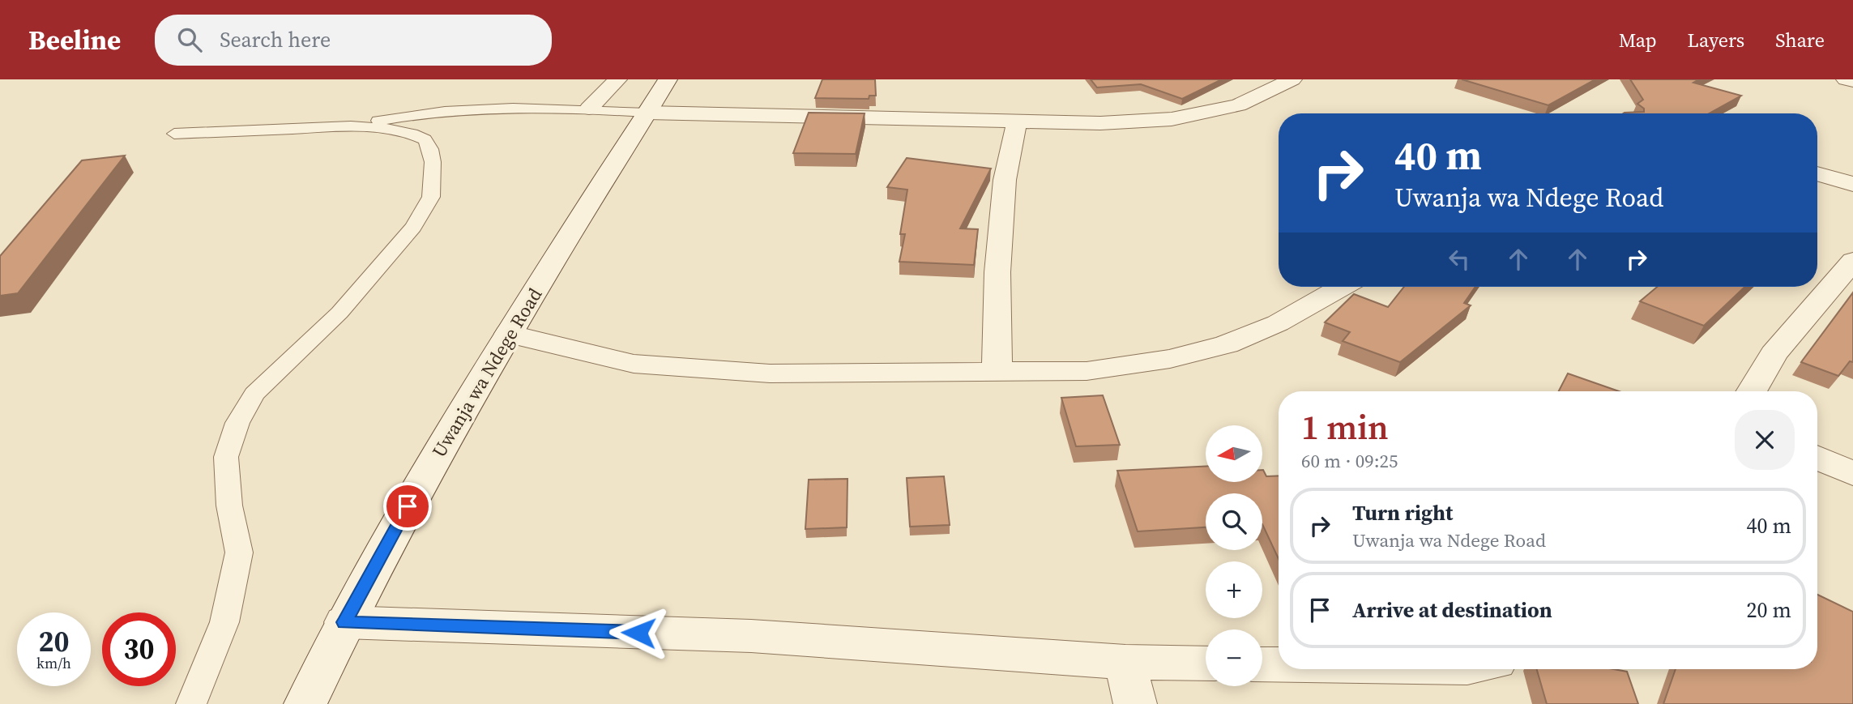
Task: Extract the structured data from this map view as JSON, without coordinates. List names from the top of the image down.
{
  "streets": {
    "street": ["Uwanja wa Ndege Road"]
  },
  "north": "left",
  "page": {
    "header": "Beeline",
    "search": "Search here",
    "nav": ["Map", "Layers", "Share"],
    "turn": ["40 m", "Uwanja wa Ndege Road"],
    "heading": ["1 min", "60 m · 09:25"],
    "map_buttons": ["+", "−"],
    "list": [
      {
        "name": "Turn right",
        "note": "Uwanja wa Ndege Road",
        "value": "40 m"
      },
      {
        "name": "Arrive at destination",
        "value": "20 m"
      }
    ],
    "speed": "20 km/h",
    "limit": "30"
  }
}
